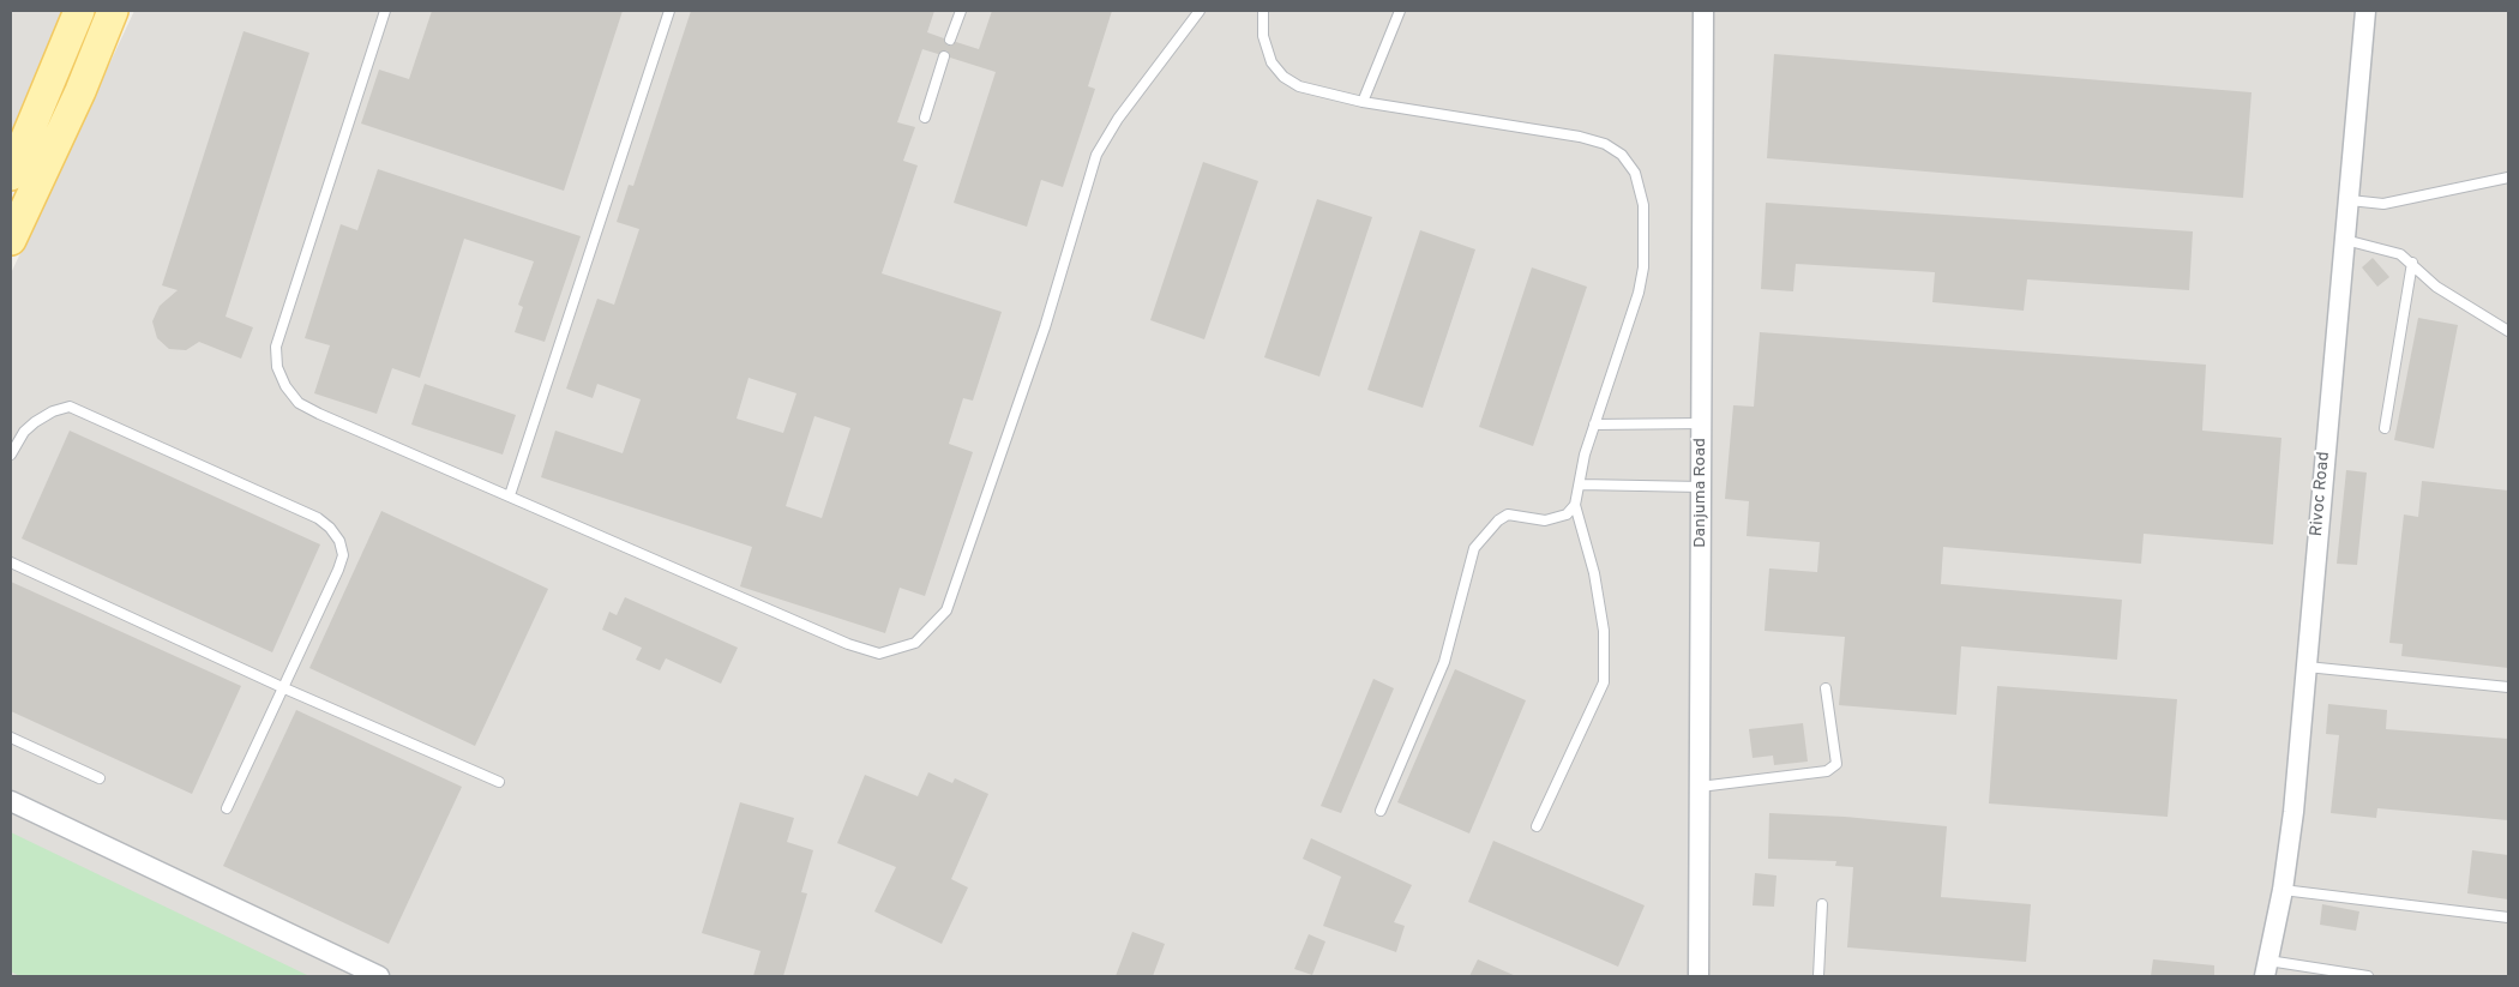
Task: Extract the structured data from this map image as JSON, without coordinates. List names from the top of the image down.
{
  "streets": {
    "street": ["Danjuma Road", "Rivoc Road"]
  }
}
